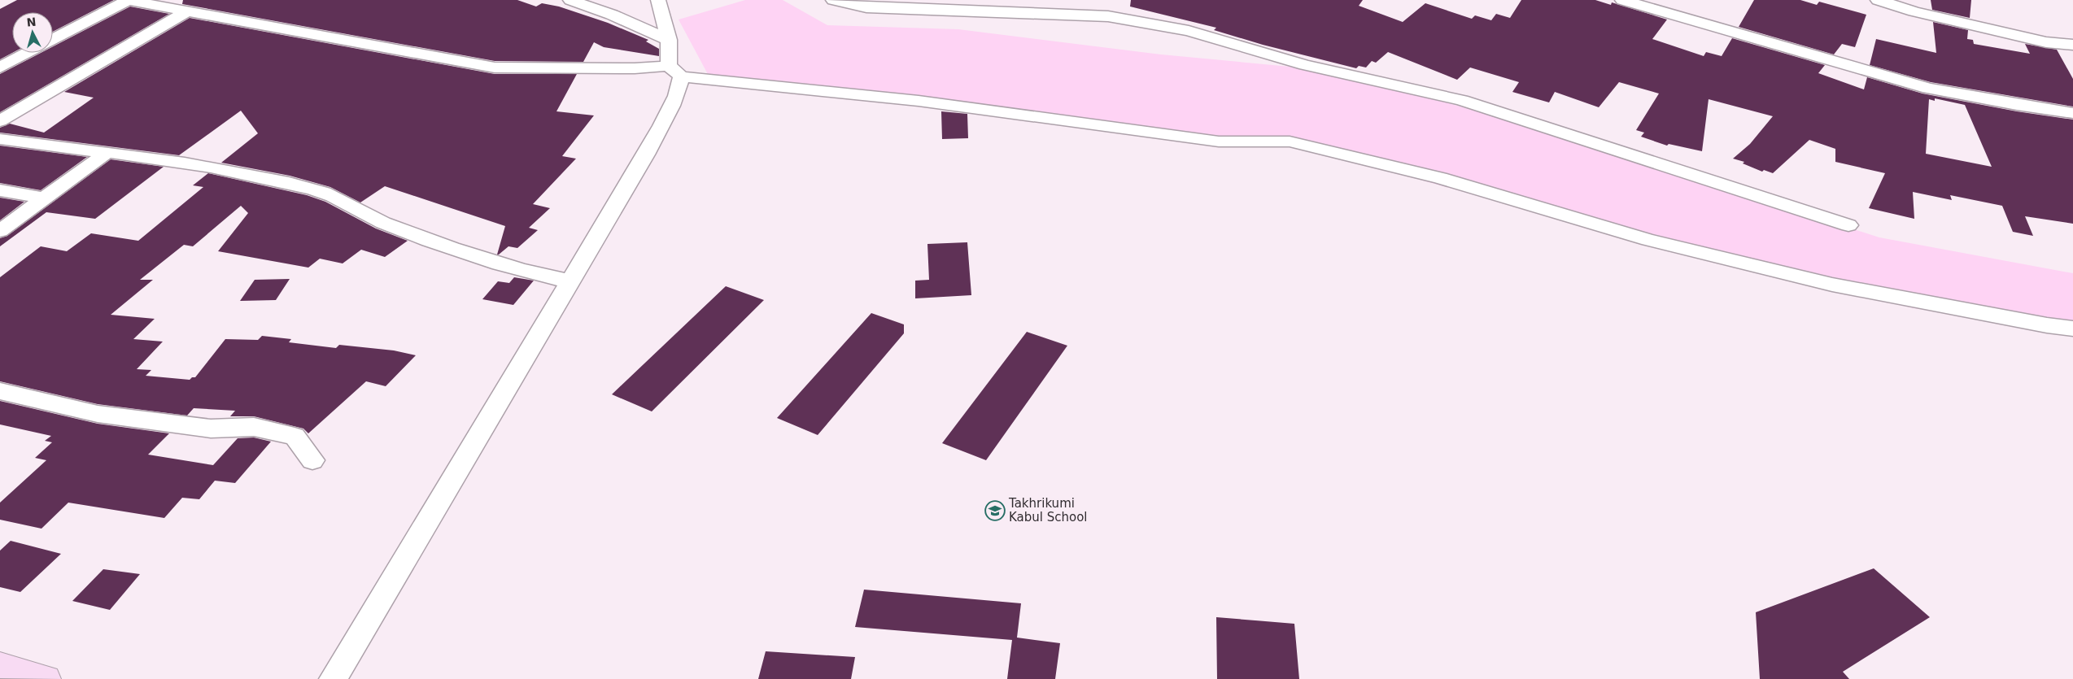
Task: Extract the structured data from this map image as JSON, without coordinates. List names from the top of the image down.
{
  "places": {
    "school or university": ["Takhrikumi Kabul School"]
  },
  "north": "top"
}
